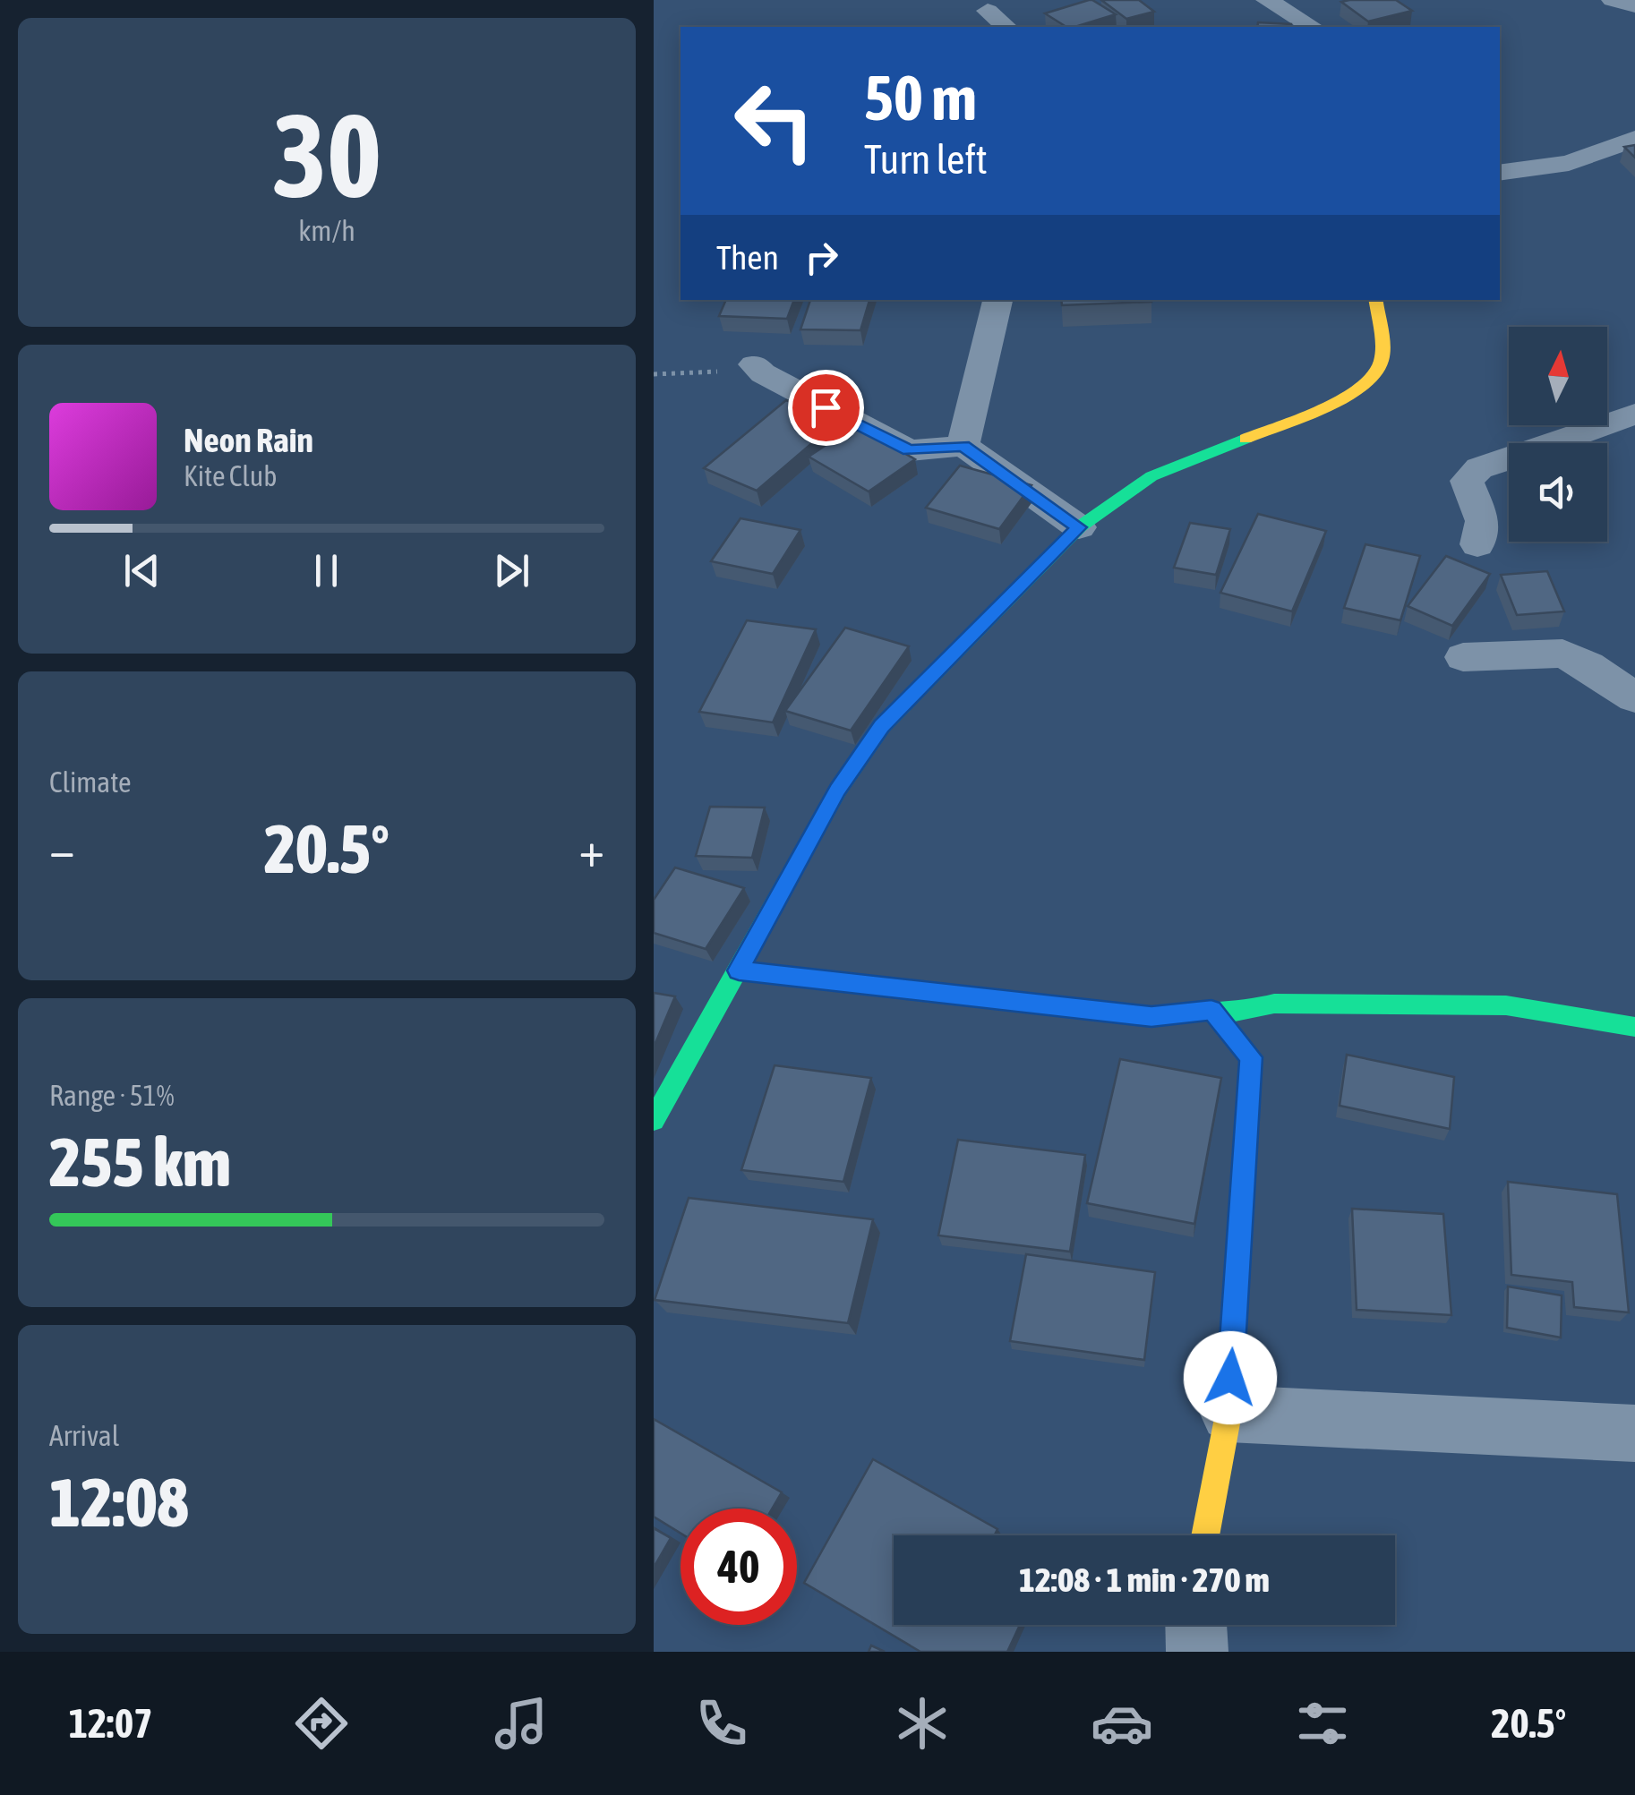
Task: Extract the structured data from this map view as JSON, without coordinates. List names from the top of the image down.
{
  "north": "top",
  "page": {
    "tile": [
      ["30", "km/h"],
      "Climate",
      ["Range · 51%", "255 km"],
      ["Arrival", "12:08"]
    ],
    "turn": ["50 m", "Turn left"],
    "then": "Then",
    "song": ["Neon Rain", "Kite Club"],
    "heat": ["−", "20.5°", "+"],
    "limit": "40",
    "trip": "12:08 · 1 min · 270 m",
    "tabs": ["12:07", "20.5°"]
  }
}
